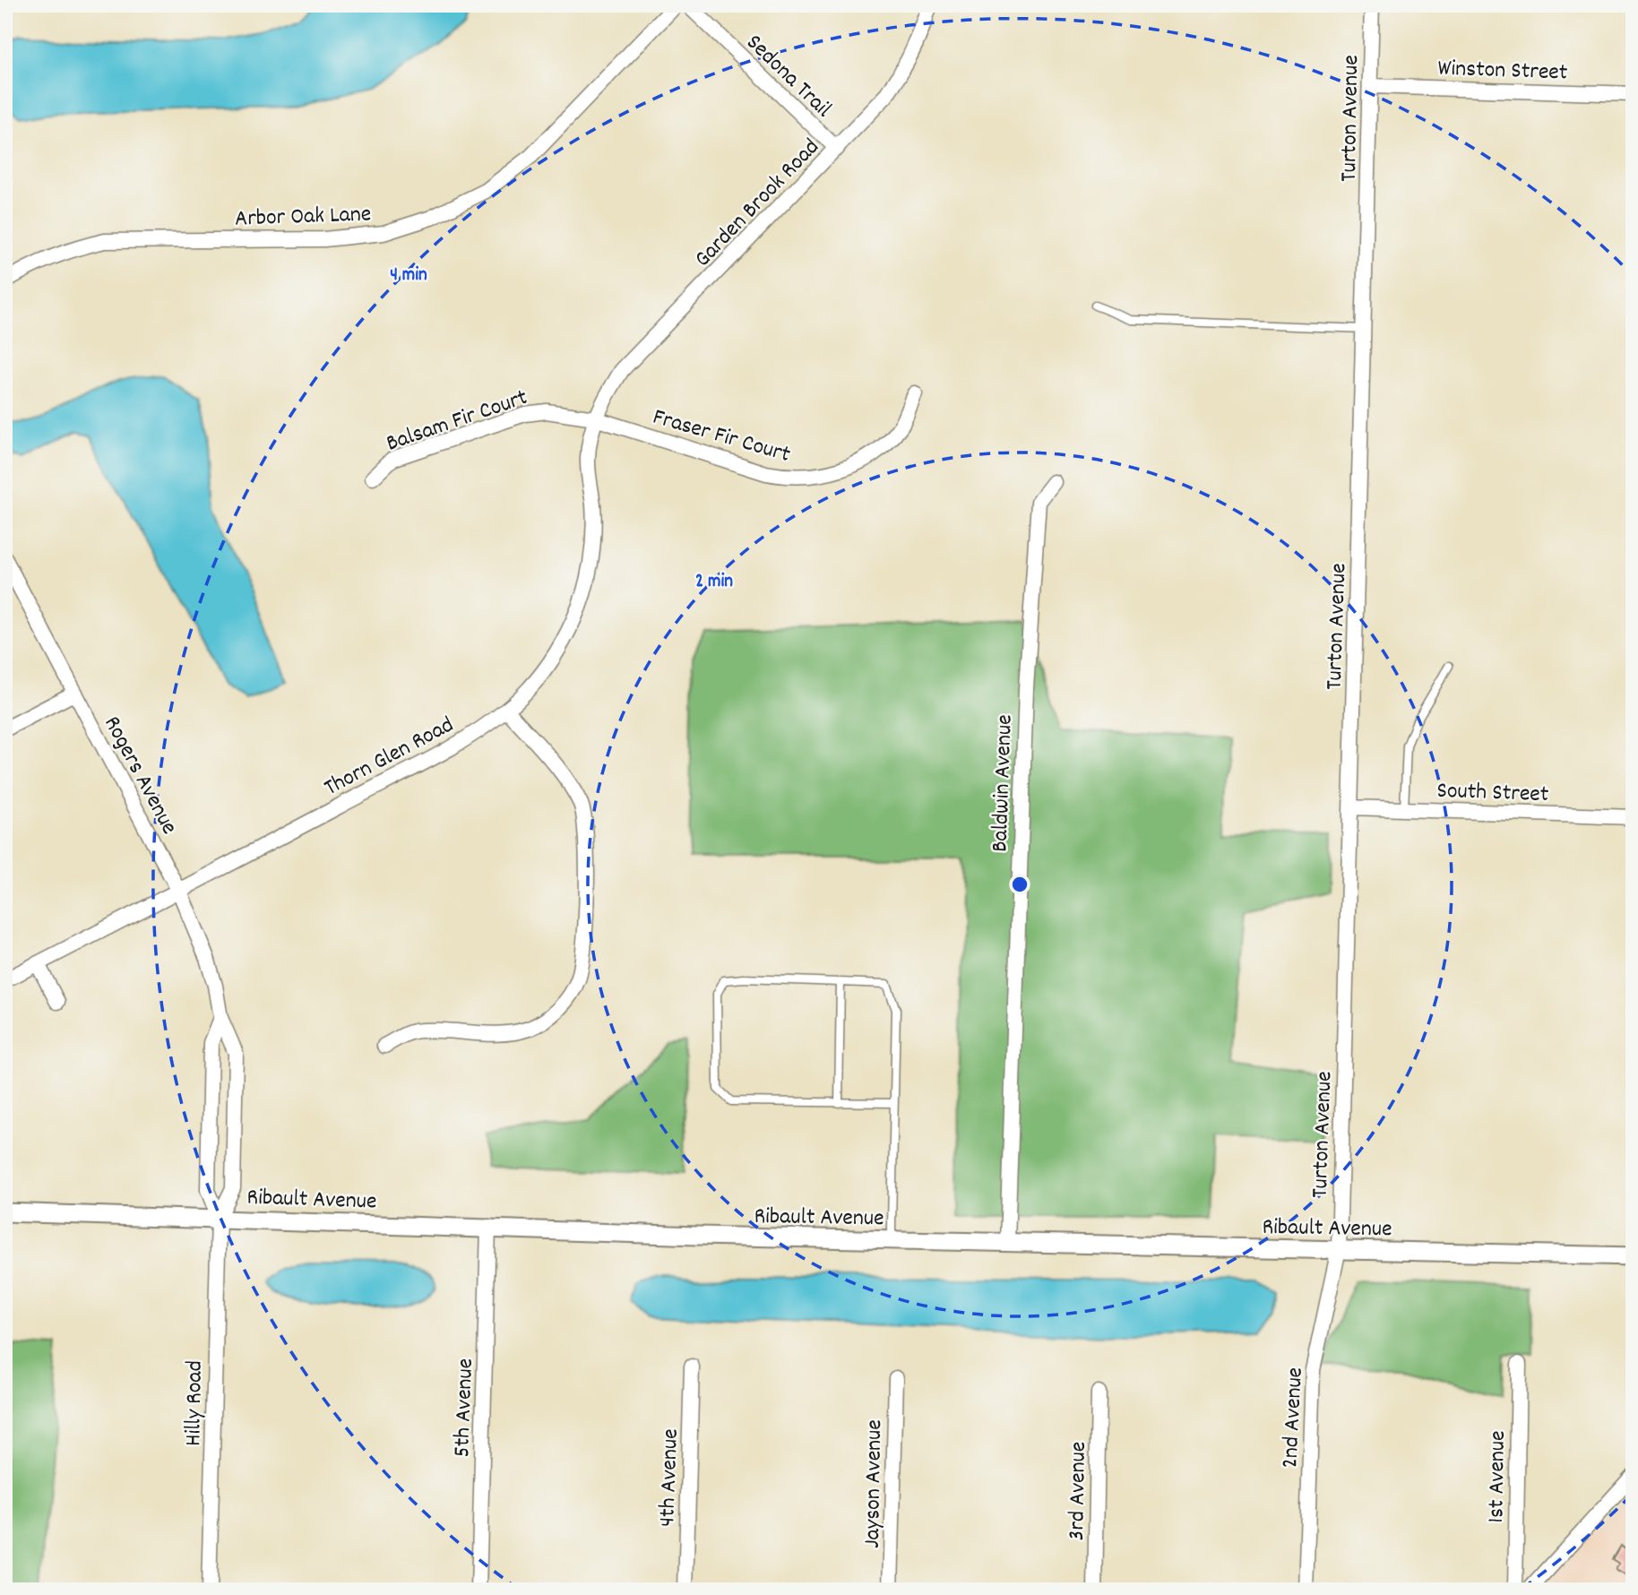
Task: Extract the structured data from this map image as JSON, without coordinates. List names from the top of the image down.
{
  "streets": {
    "street": [
      "Winston Street",
      "Sedona Trail",
      "Turton Avenue",
      "Garden Brook Road",
      "Arbor Oak Lane",
      "Balsam Fir Court",
      "Fraser Fir Court",
      "Thorn Glen Road",
      "Rogers Avenue",
      "Baldwin Avenue",
      "South Street",
      "Ribault Avenue",
      "Hilly Road",
      "5th Avenue",
      "2nd Avenue",
      "1st Avenue",
      "4th Avenue",
      "Jayson Avenue",
      "3rd Avenue"
    ]
  },
  "crossings": [
    ["Winston Street", "Turton Avenue"],
    ["Sedona Trail", "Garden Brook Road"],
    ["Turton Avenue", "South Street"],
    ["Turton Avenue", "Ribault Avenue"],
    ["Turton Avenue", "2nd Avenue"],
    ["Garden Brook Road", "Balsam Fir Court"],
    ["Garden Brook Road", "Fraser Fir Court"],
    ["Garden Brook Road", "Thorn Glen Road"],
    ["Balsam Fir Court", "Fraser Fir Court"],
    ["Balsam Fir Court", "Thorn Glen Road"],
    ["Fraser Fir Court", "Thorn Glen Road"],
    ["Thorn Glen Road", "Rogers Avenue"],
    ["Rogers Avenue", "Ribault Avenue"],
    ["Rogers Avenue", "Hilly Road"],
    ["Baldwin Avenue", "Ribault Avenue"],
    ["Ribault Avenue", "Hilly Road"],
    ["Ribault Avenue", "5th Avenue"],
    ["Ribault Avenue", "2nd Avenue"]
  ],
  "rings": ["4 min", "2 min"]
}
